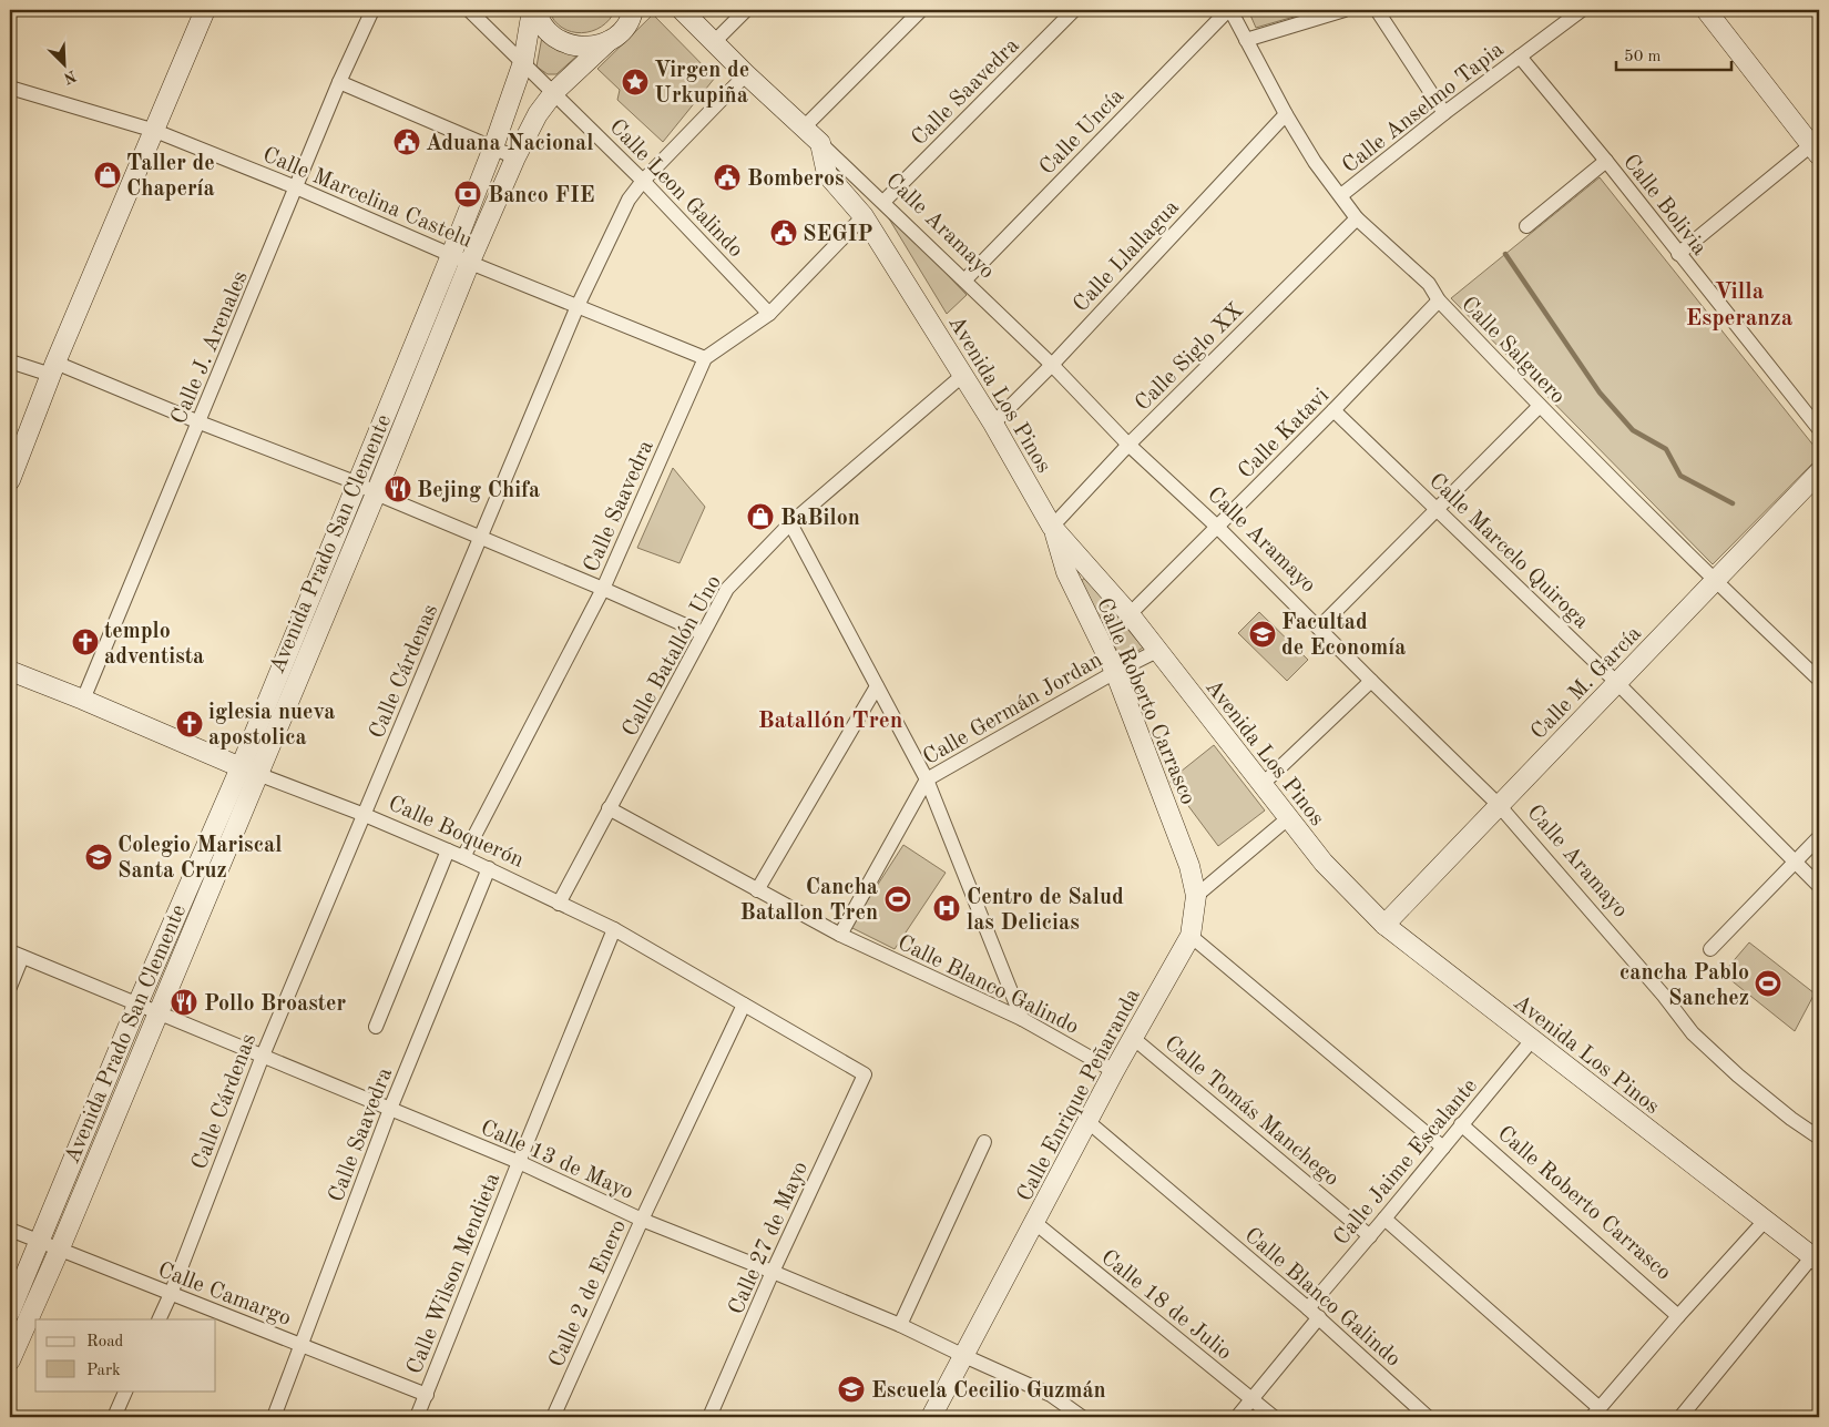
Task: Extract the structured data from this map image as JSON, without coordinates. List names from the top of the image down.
{
  "streets": {
    "main road": [
      "Calle Aramayo",
      "Avenida Los Pinos",
      "Avenida Prado San Clemente",
      "Calle M. García",
      "Calle Roberto Carrasco",
      "Calle Boquerón",
      "Calle Enrique Peñaranda"
    ],
    "street": [
      "Calle Saavedra",
      "Calle Anselmo Tapia",
      "Calle Uncía",
      "Calle Leon Galindo",
      "Calle Marcelina Castelu",
      "Calle Bolivia",
      "Calle Llallagua",
      "Calle J. Arenales",
      "Calle Salguero",
      "Calle Siglo XX",
      "Calle Katavi",
      "Calle Marcelo Quiroga",
      "Calle Batallón Uno",
      "Calle Cárdenas",
      "Calle Germán Jordan",
      "Calle Blanco Galindo",
      "Calle Tomás Manchego",
      "Calle 13 de Mayo",
      "Calle Jaime Escalante",
      "Calle 27 de Mayo",
      "Calle Wilson Mendieta",
      "Calle Camargo",
      "Calle 2 de Enero",
      "Calle 18 de Julio"
    ]
  },
  "crossings": [
    ["Calle Saavedra", "Calle Marcelina Castelu"],
    ["Calle Saavedra", "Calle Aramayo"],
    ["Calle Saavedra", "Calle Boquerón"],
    ["Calle Saavedra", "Calle 13 de Mayo"],
    ["Calle Saavedra", "Calle Camargo"],
    ["Calle Anselmo Tapia", "Calle Bolivia"],
    ["Calle Anselmo Tapia", "Calle Salguero"],
    ["Calle Uncía", "Calle Aramayo"],
    ["Calle Uncía", "Calle Salguero"],
    ["Calle Leon Galindo", "Avenida Prado San Clemente"],
    ["Calle Leon Galindo", "Calle Cárdenas"],
    ["Calle Marcelina Castelu", "Calle J. Arenales"],
    ["Calle Marcelina Castelu", "Avenida Prado San Clemente"],
    ["Calle Marcelina Castelu", "Calle Cárdenas"],
    ["Calle Aramayo", "Calle Llallagua"],
    ["Calle Aramayo", "Calle Siglo XX"],
    ["Calle Aramayo", "Avenida Los Pinos"],
    ["Calle Aramayo", "Calle Katavi"],
    ["Calle Aramayo", "Calle Cárdenas"],
    ["Calle Aramayo", "Calle M. García"],
    ["Calle Llallagua", "Calle Salguero"],
    ["Calle Llallagua", "Avenida Los Pinos"],
    ["Calle J. Arenales", "Calle Boquerón"],
    ["Calle Salguero", "Calle Siglo XX"],
    ["Calle Salguero", "Calle Katavi"],
    ["Calle Salguero", "Calle M. García"],
    ["Calle Siglo XX", "Avenida Los Pinos"],
    ["Calle Siglo XX", "Calle Roberto Carrasco"],
    ["Avenida Los Pinos", "Calle Katavi"],
    ["Avenida Los Pinos", "Calle Batallón Uno"],
    ["Avenida Los Pinos", "Calle M. García"],
    ["Avenida Los Pinos", "Calle Roberto Carrasco"],
    ["Avenida Los Pinos", "Calle Germán Jordan"],
    ["Avenida Los Pinos", "Calle Jaime Escalante"],
    ["Calle Katavi", "Calle Marcelo Quiroga"],
    ["Avenida Prado San Clemente", "Calle Boquerón"],
    ["Avenida Prado San Clemente", "Calle 13 de Mayo"],
    ["Avenida Prado San Clemente", "Calle Camargo"],
    ["Calle Marcelo Quiroga", "Calle M. García"],
    ["Calle Batallón Uno", "Calle Boquerón"],
    ["Calle Batallón Uno", "Calle Blanco Galindo"],
    ["Calle Cárdenas", "Calle Boquerón"],
    ["Calle Cárdenas", "Calle 13 de Mayo"],
    ["Calle Cárdenas", "Calle Camargo"],
    ["Calle Roberto Carrasco", "Calle Germán Jordan"],
    ["Calle Roberto Carrasco", "Calle Enrique Peñaranda"],
    ["Calle Roberto Carrasco", "Calle Jaime Escalante"],
    ["Calle Germán Jordan", "Calle Blanco Galindo"],
    ["Calle Boquerón", "Calle 27 de Mayo"],
    ["Calle Boquerón", "Calle Wilson Mendieta"],
    ["Calle Boquerón", "Calle 2 de Enero"],
    ["Calle Blanco Galindo", "Calle Enrique Peñaranda"],
    ["Calle Blanco Galindo", "Calle Jaime Escalante"],
    ["Calle Enrique Peñaranda", "Calle Tomás Manchego"],
    ["Calle Enrique Peñaranda", "Calle 13 de Mayo"],
    ["Calle Enrique Peñaranda", "Calle 18 de Julio"],
    ["Calle Tomás Manchego", "Calle Jaime Escalante"],
    ["Calle 13 de Mayo", "Calle 27 de Mayo"],
    ["Calle 13 de Mayo", "Calle Wilson Mendieta"],
    ["Calle 13 de Mayo", "Calle 2 de Enero"],
    ["Calle Jaime Escalante", "Calle 18 de Julio"],
    ["Calle Wilson Mendieta", "Calle Camargo"]
  ],
  "districts": ["Villa Esperanza", "Batallón Tren"],
  "places": {
    "place": ["Virgen de Urkupiña"],
    "public building": ["Aduana Nacional", "Bomberos", "SEGIP"],
    "shop": ["Taller de Chapería", "BaBilon"],
    "bank": ["Banco FIE"],
    "restaurant": ["Bejing Chifa", "Pollo Broaster"],
    "school or university": ["Facultad de Economía", "Colegio Mariscal Santa Cruz", "Escuela Cecilio Guzmán"],
    "church": ["templo adventista", "iglesia nueva apostolica"],
    "sports": ["Cancha Batallon Tren", "cancha Pablo Sanchez"],
    "hospital": ["Centro de Salud las Delicias"]
  },
  "legend": ["Road", "Park"],
  "scale_bar": "50 m",
  "north": "bottom right"
}
